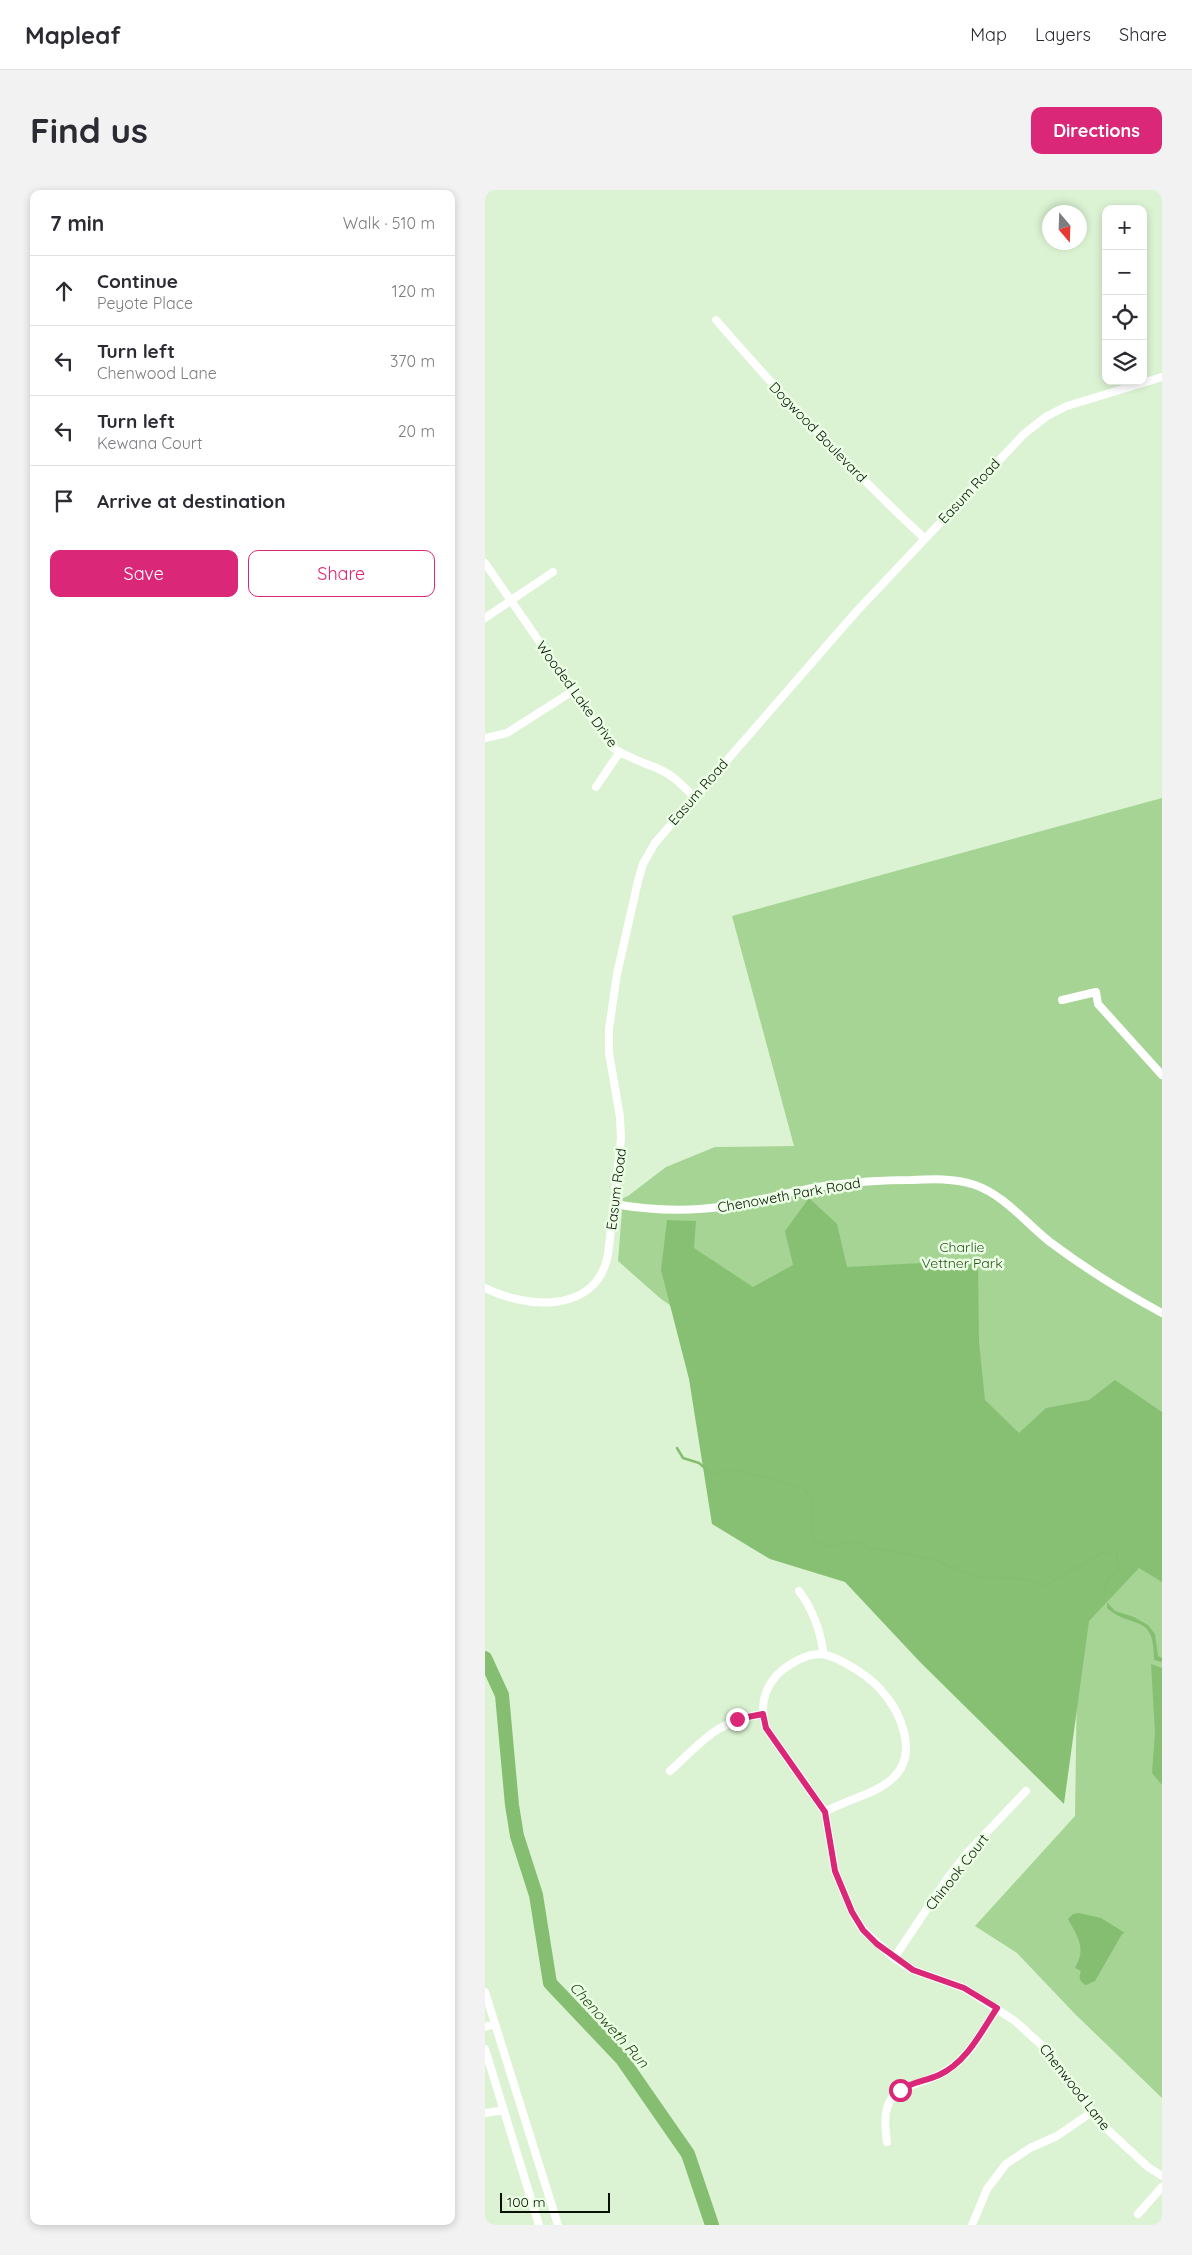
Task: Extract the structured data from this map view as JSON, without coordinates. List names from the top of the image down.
{
  "streets": {
    "street": [
      "Dogwood Boulevard",
      "Easum Road",
      "Wooded Lake Drive",
      "Chenoweth Park Road",
      "Chinook Court",
      "Chenwood Lane"
    ]
  },
  "crossings": [
    ["Dogwood Boulevard", "Easum Road"],
    ["Easum Road", "Wooded Lake Drive"],
    ["Easum Road", "Chenoweth Park Road"],
    ["Chinook Court", "Chenwood Lane"]
  ],
  "water": ["Chenoweth Run"],
  "parks": ["Charlie Vettner Park"],
  "scale_bar": "100 m",
  "north": "bottom",
  "page": {
    "header": "Mapleaf",
    "nav": ["Map", "Layers", "Share"],
    "buttons": [
      "Directions",
      ["Save", "Share"]
    ],
    "title": "Find us",
    "heading": ["7 min", "Walk · 510 m"],
    "map_buttons": ["+", "−"],
    "list": [
      ["Continue", "Peyote Place", "120 m"],
      ["Turn left", "Chenwood Lane", "370 m"],
      ["Turn left", "Kewana Court", "20 m"],
      "Arrive at destination"
    ],
    "scale": "100 m"
  }
}
